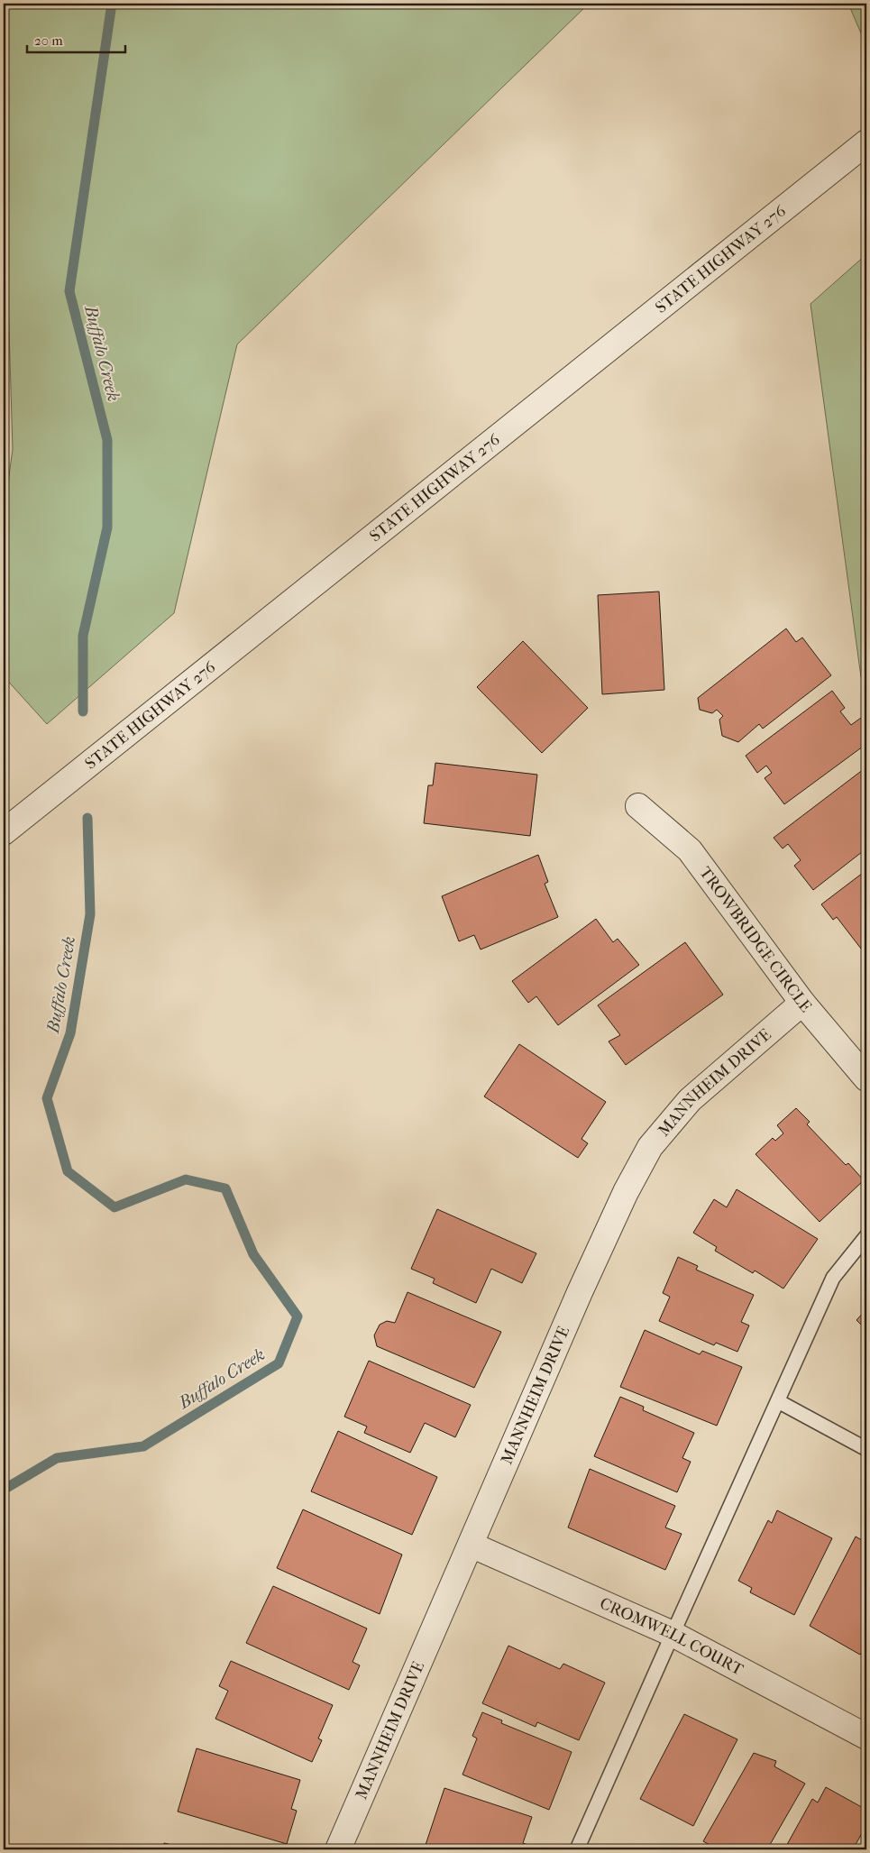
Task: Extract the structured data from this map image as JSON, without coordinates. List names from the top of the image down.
{
  "streets": {
    "street": [
      "STATE HIGHWAY 276",
      "TROWBRIDGE CIRCLE",
      "MANNHEIM DRIVE",
      "CROMWELL COURT"
    ]
  },
  "crossings": [
    ["TROWBRIDGE CIRCLE", "MANNHEIM DRIVE"],
    ["MANNHEIM DRIVE", "CROMWELL COURT"]
  ],
  "water": ["Buffalo Creek"],
  "scale_bar": "20 m"
}
